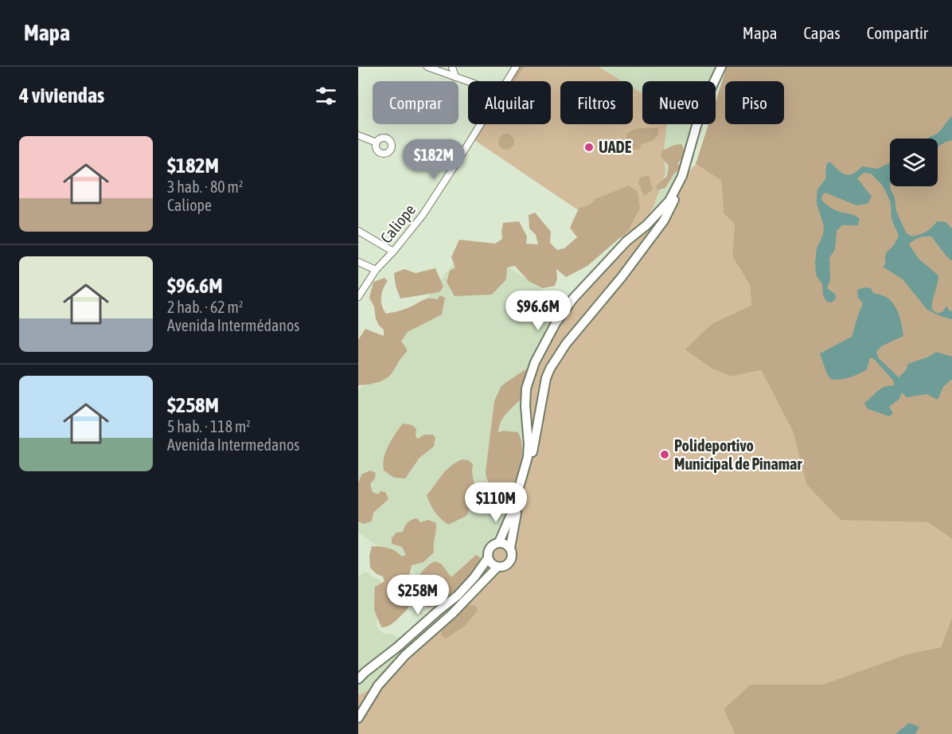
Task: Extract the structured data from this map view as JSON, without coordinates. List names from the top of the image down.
{
  "streets": {
    "street": ["Caliope"]
  },
  "places": ["UADE", "Polideportivo Municipal de Pinamar"],
  "page": {
    "header": "Mapa",
    "nav": ["Mapa", "Capas", "Compartir"],
    "heading": "4 viviendas",
    "chip": [
      "Comprar",
      "Alquilar",
      "Filtros",
      "Nuevo",
      "Piso"
    ],
    "list": [
      {
        "name": "$182M",
        "note": "3 hab. · 80 m² · Caliope"
      },
      {
        "name": "$96.6M",
        "note": "2 hab. · 62 m² · Avenida Intermédanos"
      },
      {
        "name": "$258M",
        "note": "5 hab. · 118 m² · Avenida Intermedanos"
      }
    ],
    "price": [
      "$182M",
      "$96.6M",
      "$110M",
      "$258M"
    ]
  }
}
